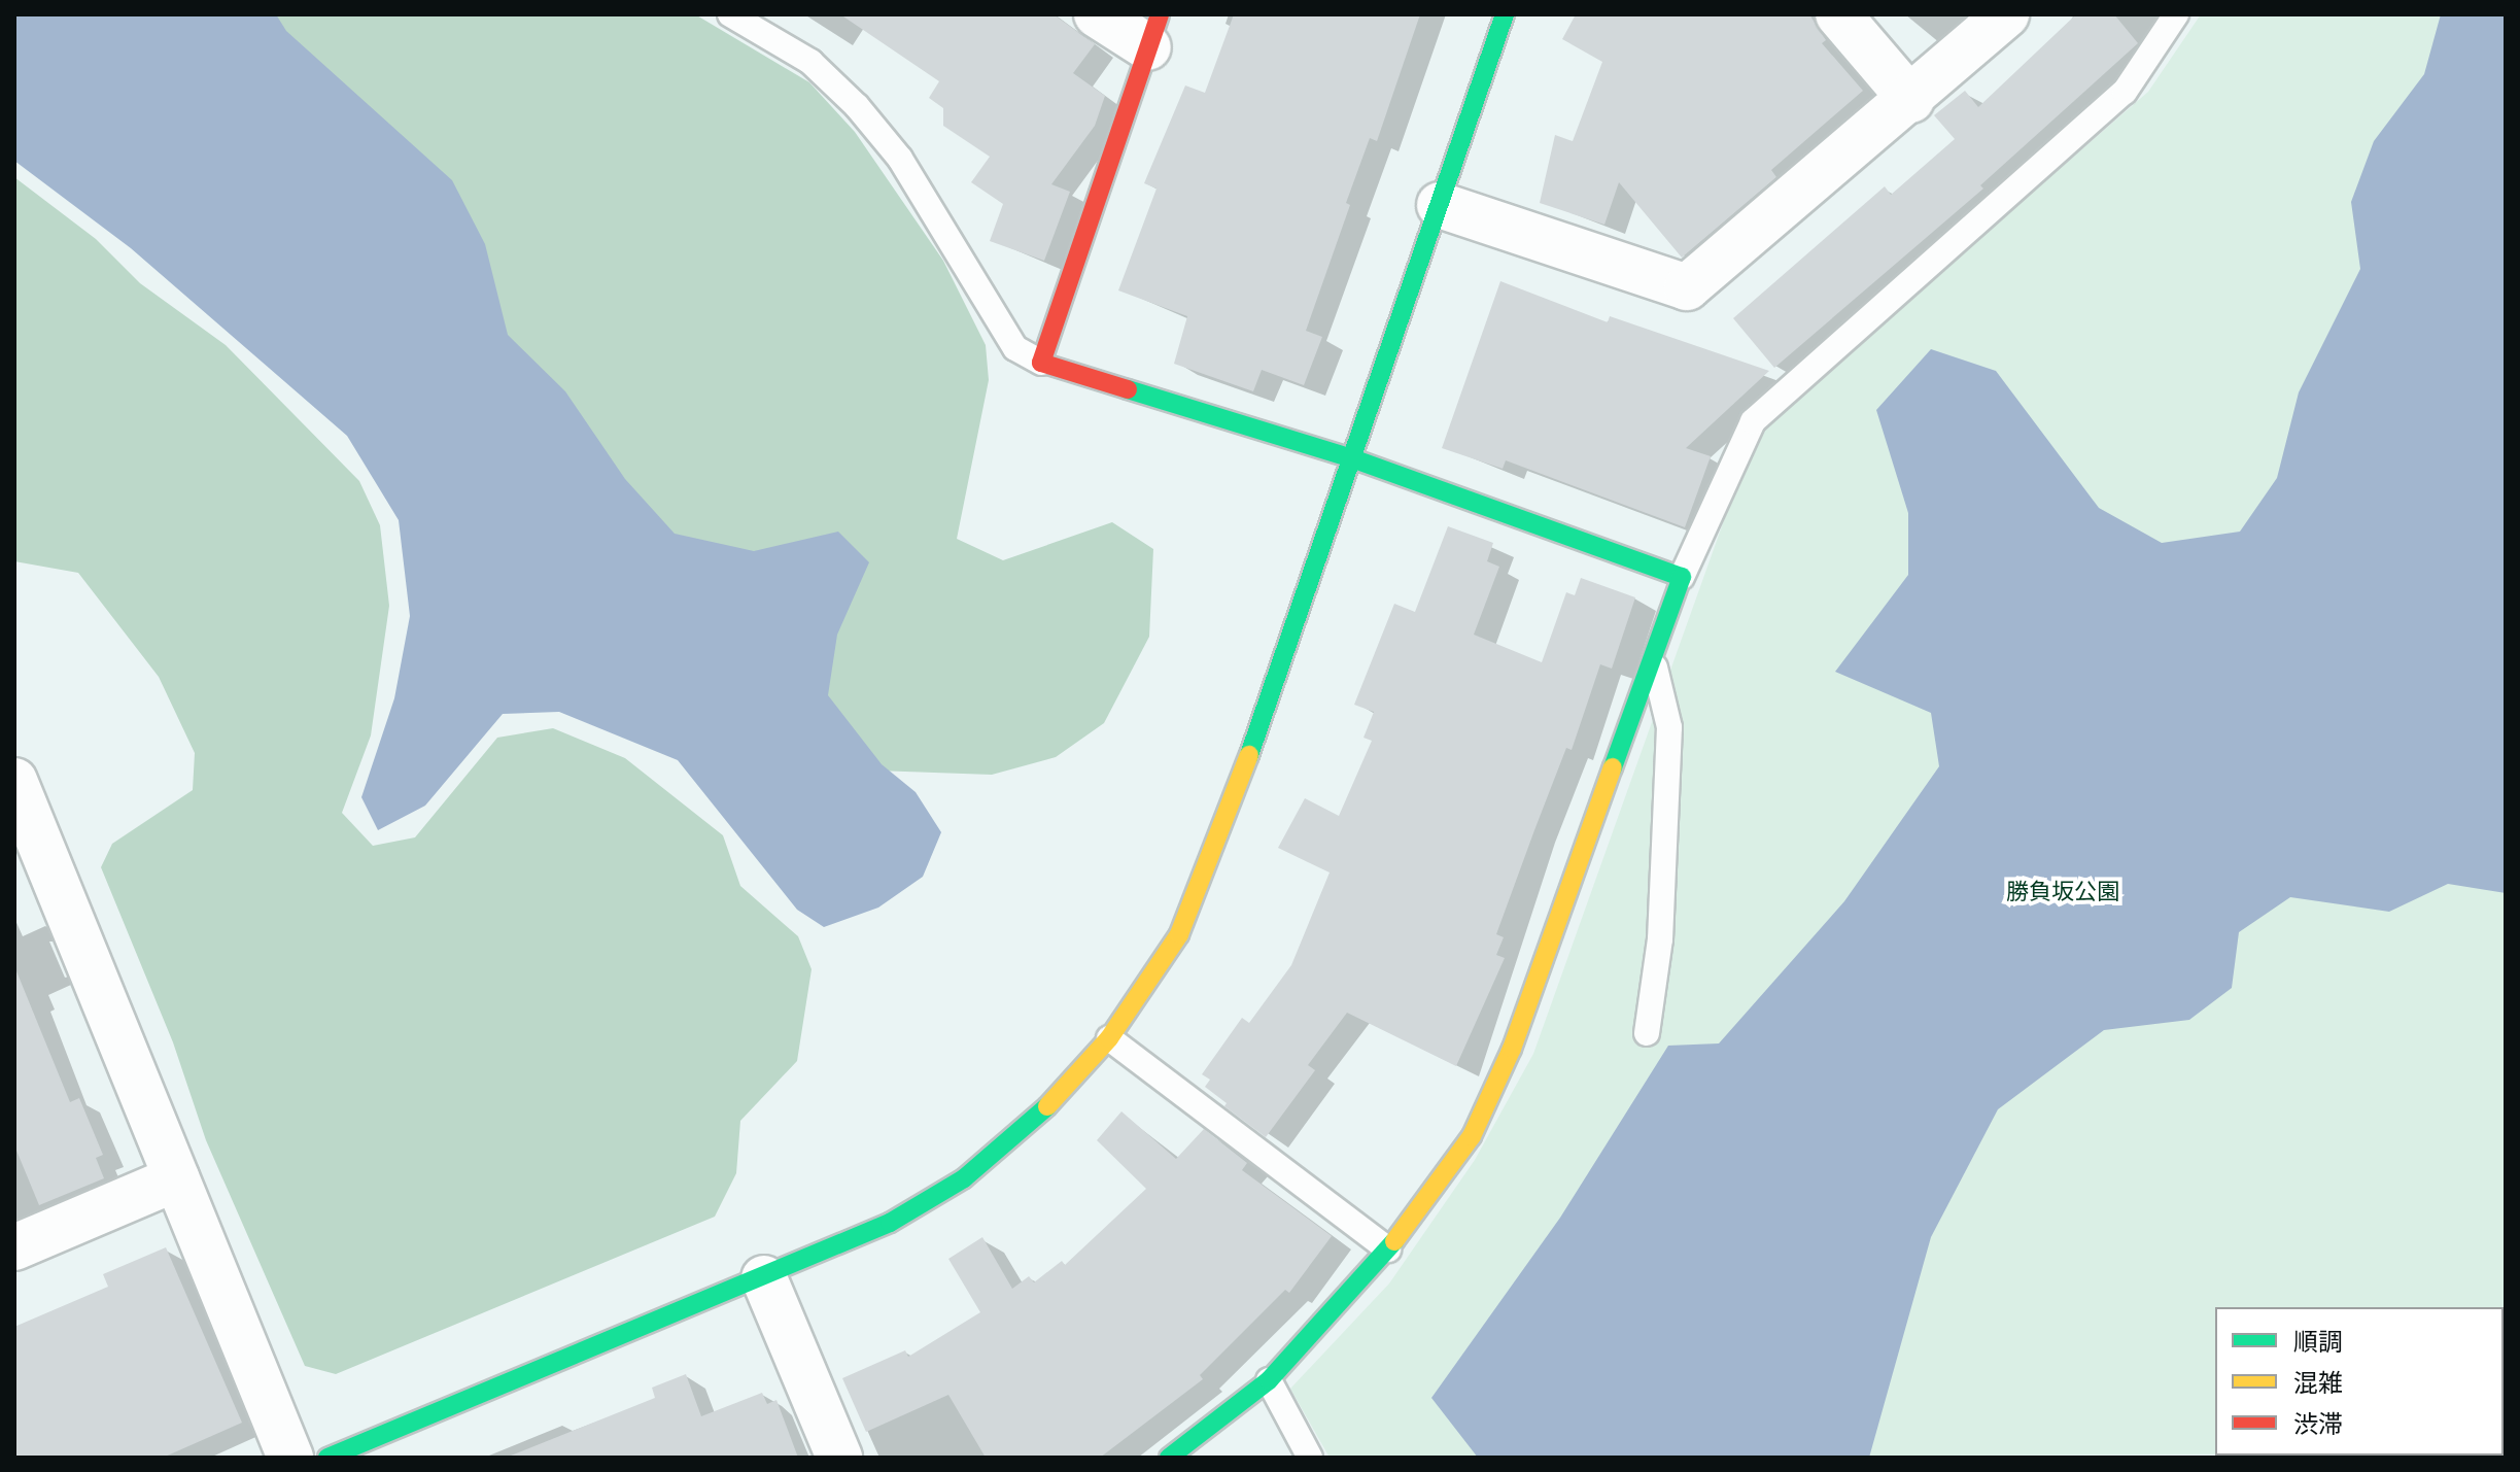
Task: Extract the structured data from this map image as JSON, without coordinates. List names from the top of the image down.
{
  "parks": ["勝負坂公園"],
  "legend": ["順調", "混雑", "渋滞"]
}
